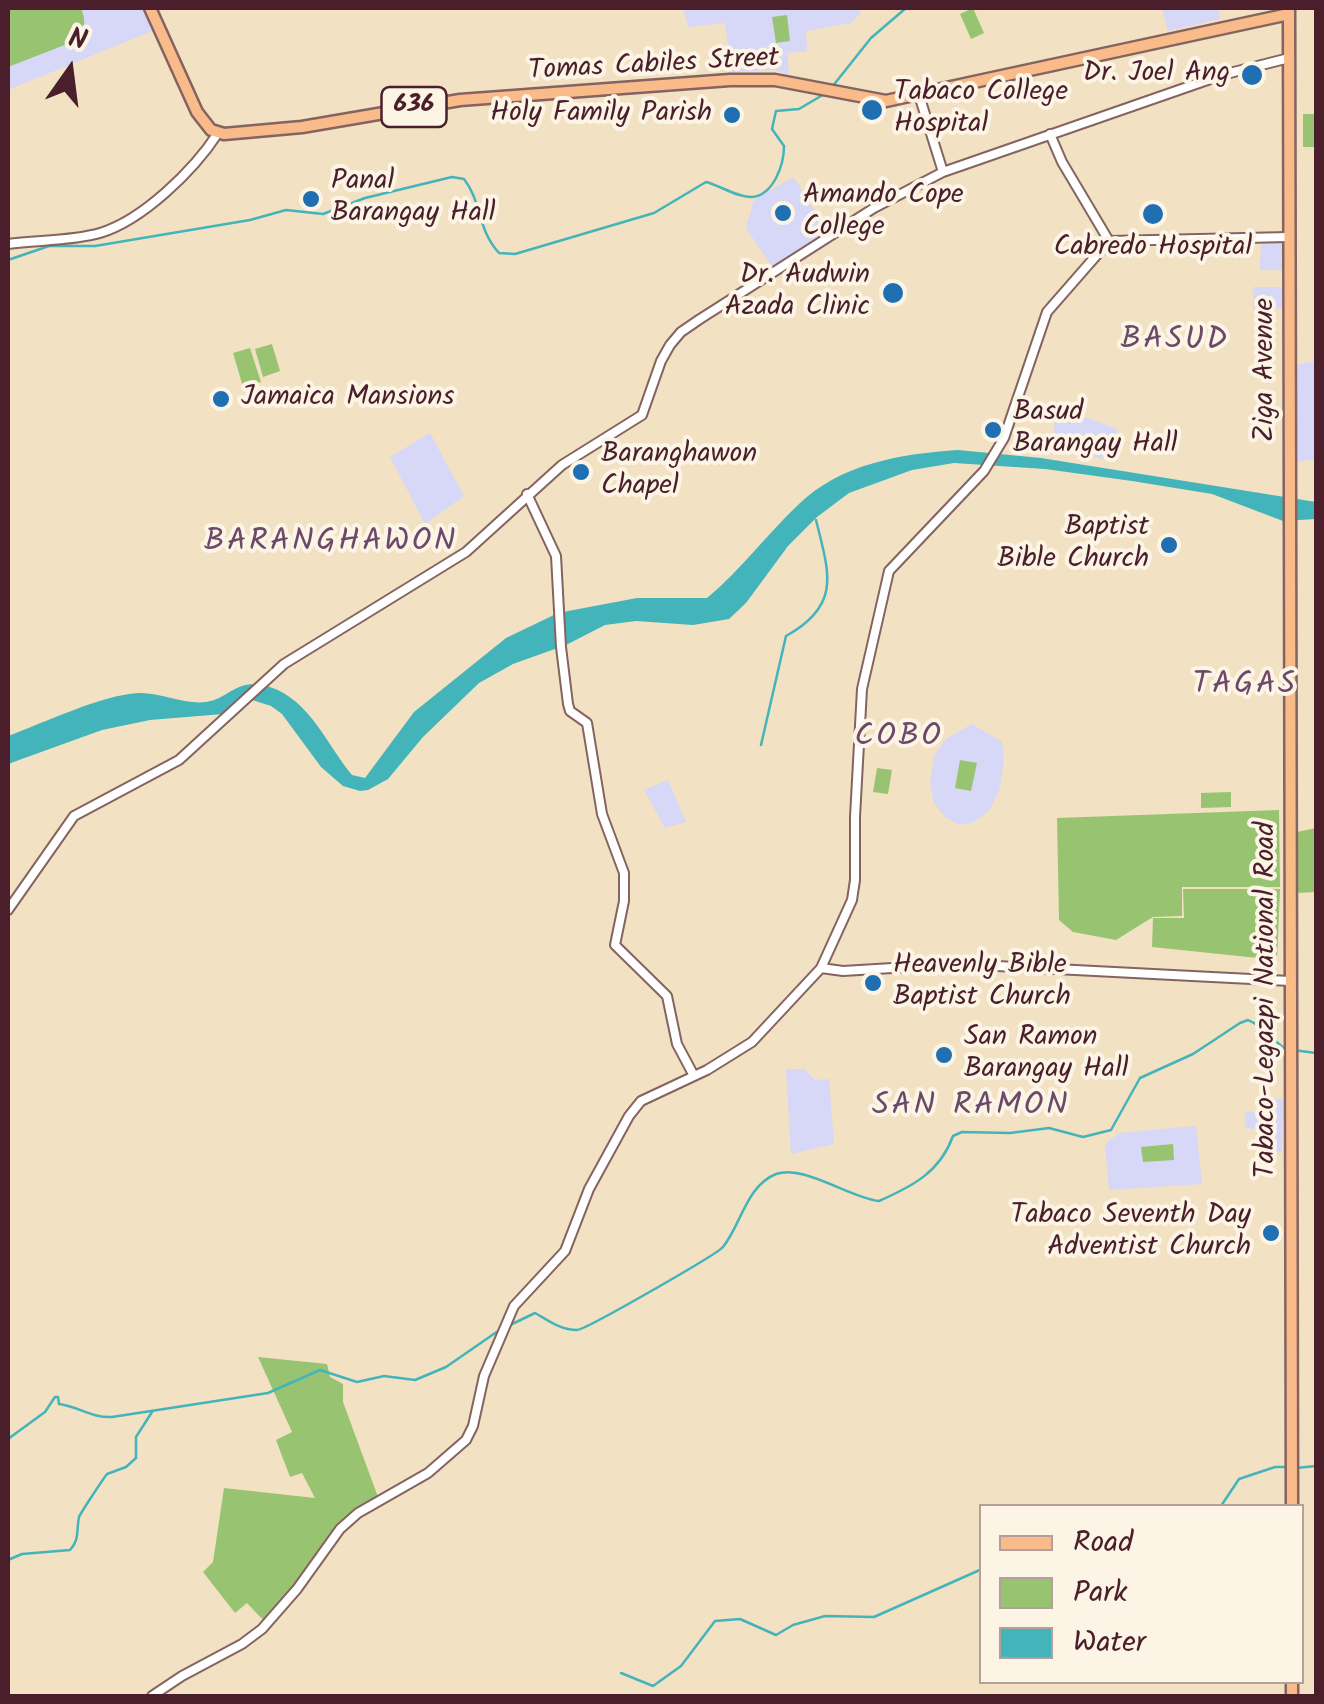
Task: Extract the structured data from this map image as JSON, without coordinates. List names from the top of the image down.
{
  "streets": {
    "main road": [
      "Tomas Cabiles Street",
      "636",
      "Ziga Avenue",
      "Tabaco-Legazpi National Road"
    ]
  },
  "crossings": [
    ["Tomas Cabiles Street", "Ziga Avenue"],
    ["Ziga Avenue", "Tabaco-Legazpi National Road"]
  ],
  "districts": [
    "BASUD",
    "BARANGHAWON",
    "TAGAS",
    "COBO",
    "SAN RAMON"
  ],
  "places": [
    "Dr. Joel Ang",
    "Tabaco College Hospital",
    "Holy Family Parish",
    "Panal Barangay Hall",
    "Amando Cope College",
    "Cabredo Hospital",
    "Dr. Audwin Azada Clinic",
    "Jamaica Mansions",
    "Basud Barangay Hall",
    "Baranghawon Chapel",
    "Baptist Bible Church",
    "Heavenly Bible Baptist Church",
    "San Ramon Barangay Hall",
    "Tabaco Seventh Day Adventist Church"
  ],
  "legend": ["Road", "Park", "Water"],
  "north": "top"
}
